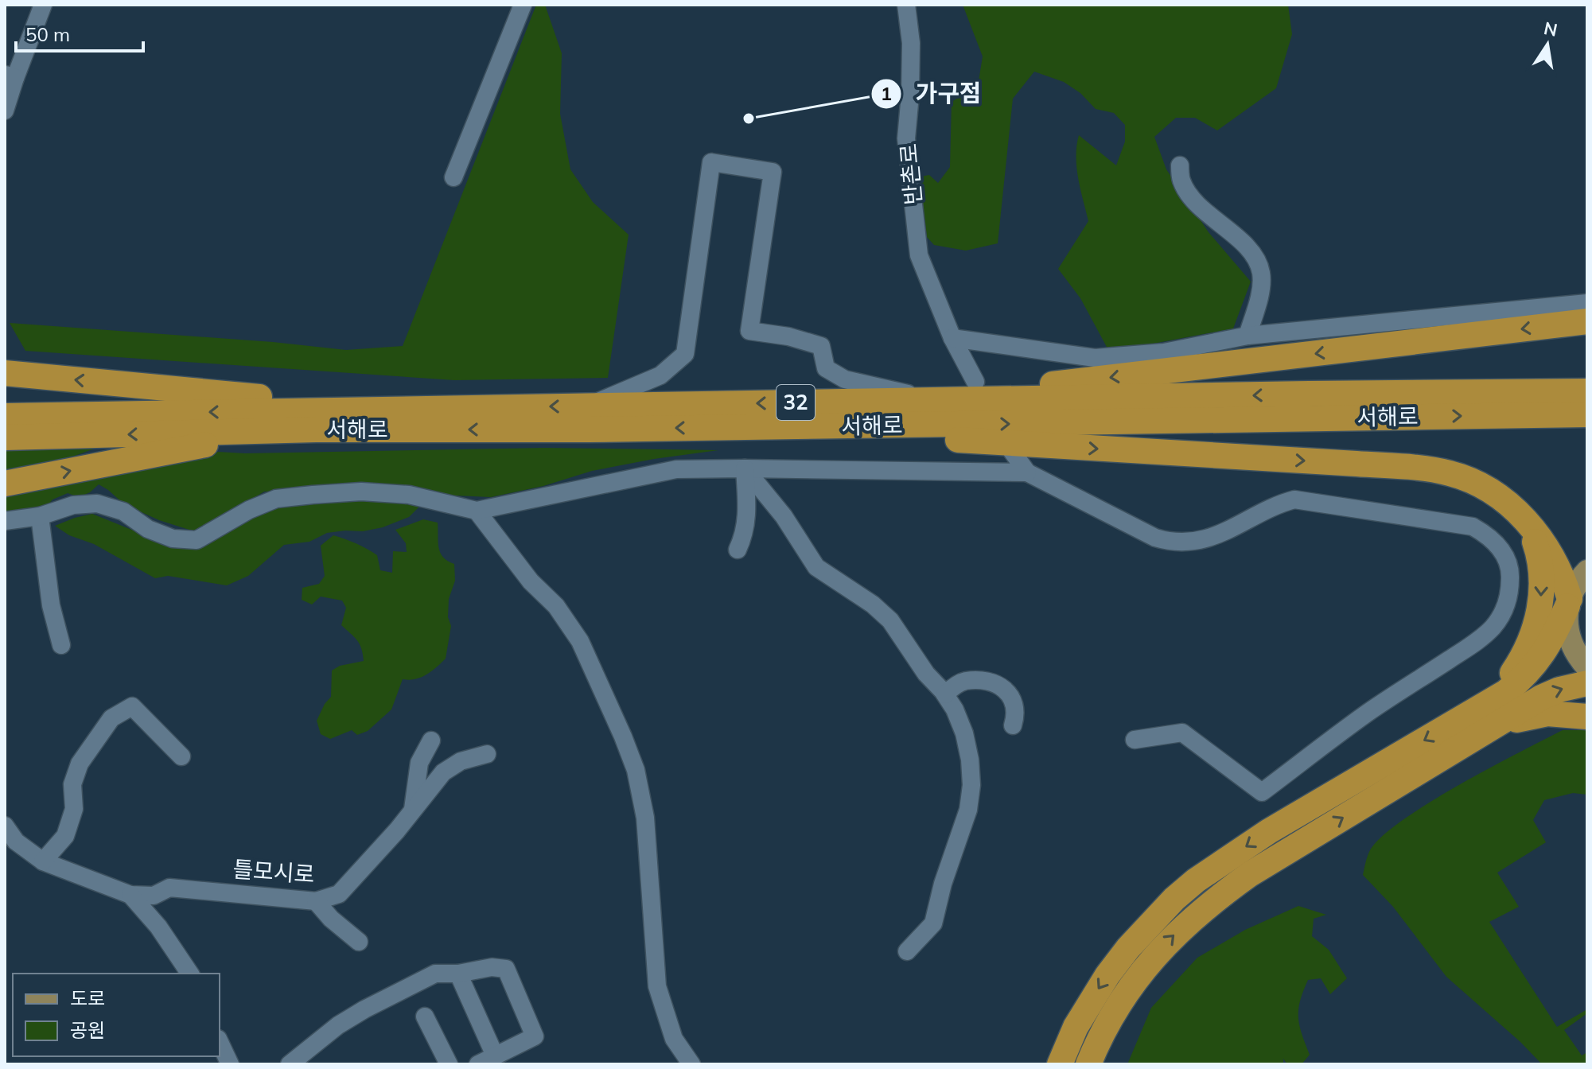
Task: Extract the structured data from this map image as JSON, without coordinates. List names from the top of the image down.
{
  "streets": {
    "highway": ["32", "서해로"],
    "street": ["반촌로", "틀모시로"]
  },
  "places": ["가구점"],
  "legend": ["도로", "공원"],
  "scale_bar": "50 m",
  "north": "top"
}
